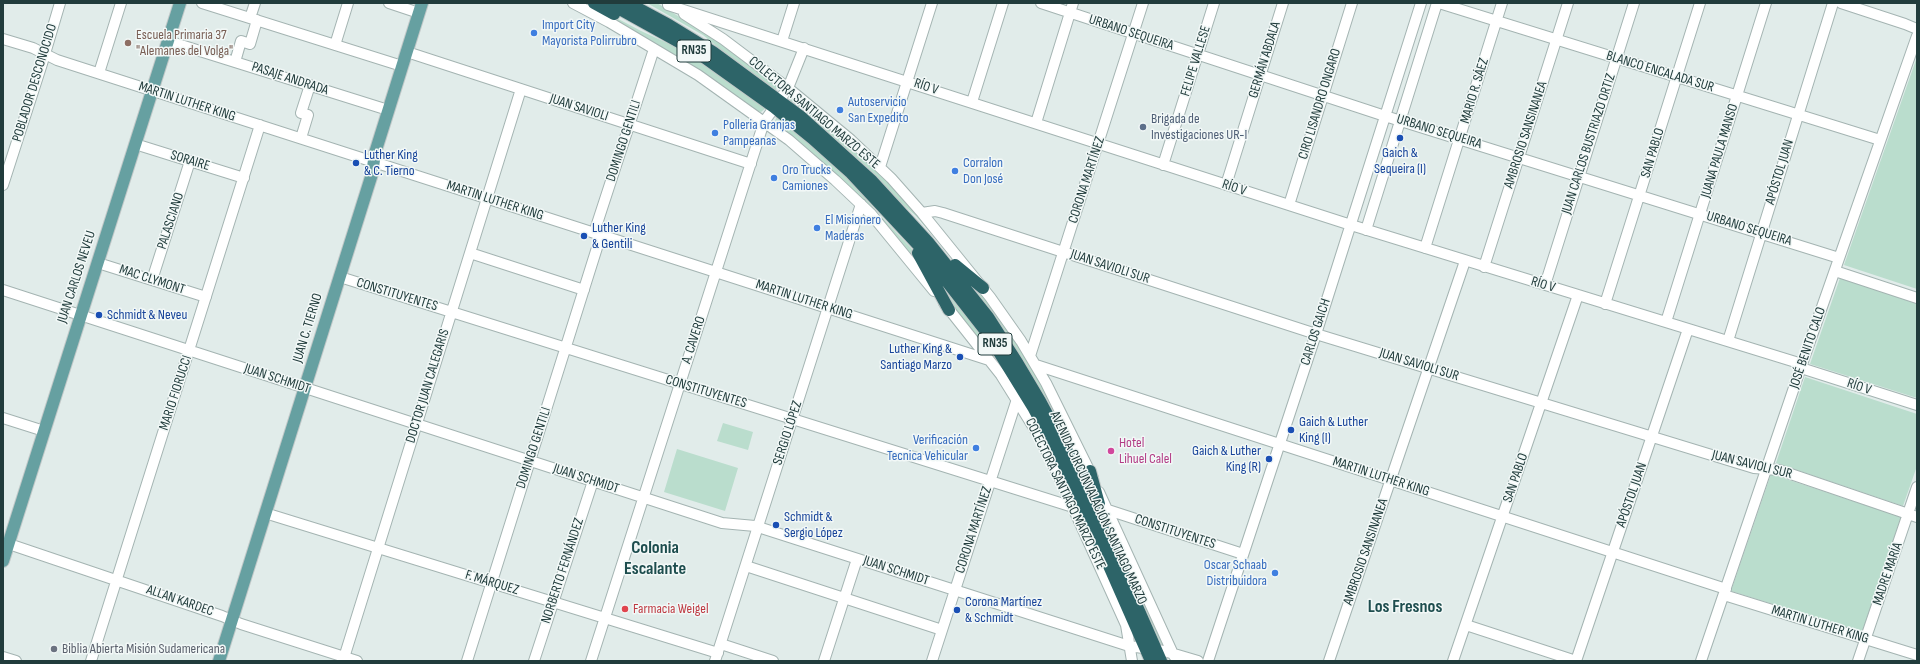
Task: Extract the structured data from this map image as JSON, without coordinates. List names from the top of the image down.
{
  "streets": {
    "highway": ["RN35", "AVENIDA CIRCUNVALACIÓN SANTIAGO MARZO"],
    "main road": ["JUAN CARLOS NEVEU", "JUAN C. TIERNO"],
    "street": [
      "URBANO SEQUEIRA",
      "GERMÁN ABDALA",
      "FELIPE VALLESE",
      "BLANCO ENCALADA SUR",
      "PASAJE ANDRADA",
      "POBLADOR DESCONOCIDO",
      "RÍO V",
      "MARIO R. SÁEZ",
      "MARTIN LUTHER KING",
      "CIRO LISANDRO ONGARO",
      "JUAN SAVIOLI",
      "COLECTORA SANTIAGO MARZO ESTE",
      "AMBROSIO SANSINANEA",
      "DOMINGO GENTILI",
      "JUAN CARLOS BUSTRIAZO ORTIZ",
      "JUANA PAULA MANSO",
      "SAN PABLO",
      "SORAIRE",
      "APÓSTOL JUAN",
      "CORONA MARTÍNEZ",
      "PALASCIANO",
      "JUAN SAVIOLI SUR",
      "MAC CLYMONT",
      "CONSTITUYENTES",
      "CARLOS GAICH",
      "A. CAVERO",
      "JOSÉ BENITO CALO",
      "JUAN SCHMIDT",
      "DOCTOR JUAN CALEGARIS",
      "MARIO FIORUCCI",
      "SERGIO LÓPEZ",
      "NORBERTO FERNÁNDEZ",
      "MADRE MARÍA",
      "F. MÁRQUEZ",
      "ALLAN KARDEC"
    ]
  },
  "crossings": [
    ["URBANO SEQUEIRA", "GERMÁN ABDALA"],
    ["URBANO SEQUEIRA", "FELIPE VALLESE"],
    ["URBANO SEQUEIRA", "MARIO R. SÁEZ"],
    ["URBANO SEQUEIRA", "CIRO LISANDRO ONGARO"],
    ["URBANO SEQUEIRA", "AMBROSIO SANSINANEA"],
    ["URBANO SEQUEIRA", "JUAN CARLOS BUSTRIAZO ORTIZ"],
    ["URBANO SEQUEIRA", "JUANA PAULA MANSO"],
    ["URBANO SEQUEIRA", "SAN PABLO"],
    ["URBANO SEQUEIRA", "APÓSTOL JUAN"],
    ["URBANO SEQUEIRA", "CORONA MARTÍNEZ"],
    ["URBANO SEQUEIRA", "CARLOS GAICH"],
    ["URBANO SEQUEIRA", "JOSÉ BENITO CALO"],
    ["GERMÁN ABDALA", "RÍO V"],
    ["FELIPE VALLESE", "RÍO V"],
    ["BLANCO ENCALADA SUR", "MARIO R. SÁEZ"],
    ["BLANCO ENCALADA SUR", "AMBROSIO SANSINANEA"],
    ["BLANCO ENCALADA SUR", "JUAN CARLOS BUSTRIAZO ORTIZ"],
    ["BLANCO ENCALADA SUR", "JUANA PAULA MANSO"],
    ["BLANCO ENCALADA SUR", "SAN PABLO"],
    ["BLANCO ENCALADA SUR", "APÓSTOL JUAN"],
    ["BLANCO ENCALADA SUR", "JOSÉ BENITO CALO"],
    ["PASAJE ANDRADA", "JUAN CARLOS NEVEU"],
    ["PASAJE ANDRADA", "JUAN C. TIERNO"],
    ["POBLADOR DESCONOCIDO", "MARTIN LUTHER KING"],
    ["RÍO V", "MARIO R. SÁEZ"],
    ["RÍO V", "CIRO LISANDRO ONGARO"],
    ["RÍO V", "COLECTORA SANTIAGO MARZO ESTE"],
    ["RÍO V", "AMBROSIO SANSINANEA"],
    ["RÍO V", "JUAN CARLOS BUSTRIAZO ORTIZ"],
    ["RÍO V", "JUANA PAULA MANSO"],
    ["RÍO V", "SAN PABLO"],
    ["RÍO V", "APÓSTOL JUAN"],
    ["RÍO V", "CORONA MARTÍNEZ"],
    ["RÍO V", "CARLOS GAICH"],
    ["RÍO V", "A. CAVERO"],
    ["RÍO V", "JOSÉ BENITO CALO"],
    ["MARTIN LUTHER KING", "COLECTORA SANTIAGO MARZO ESTE"],
    ["MARTIN LUTHER KING", "AMBROSIO SANSINANEA"],
    ["MARTIN LUTHER KING", "DOMINGO GENTILI"],
    ["MARTIN LUTHER KING", "SAN PABLO"],
    ["MARTIN LUTHER KING", "APÓSTOL JUAN"],
    ["MARTIN LUTHER KING", "JUAN CARLOS NEVEU"],
    ["MARTIN LUTHER KING", "JUAN C. TIERNO"],
    ["MARTIN LUTHER KING", "CARLOS GAICH"],
    ["MARTIN LUTHER KING", "A. CAVERO"],
    ["MARTIN LUTHER KING", "JOSÉ BENITO CALO"],
    ["MARTIN LUTHER KING", "DOCTOR JUAN CALEGARIS"],
    ["MARTIN LUTHER KING", "MARIO FIORUCCI"],
    ["MARTIN LUTHER KING", "SERGIO LÓPEZ"],
    ["MARTIN LUTHER KING", "MADRE MARÍA"],
    ["JUAN SAVIOLI", "DOMINGO GENTILI"],
    ["JUAN SAVIOLI", "JUAN C. TIERNO"],
    ["JUAN SAVIOLI", "A. CAVERO"],
    ["JUAN SAVIOLI", "DOCTOR JUAN CALEGARIS"],
    ["COLECTORA SANTIAGO MARZO ESTE", "DOMINGO GENTILI"],
    ["COLECTORA SANTIAGO MARZO ESTE", "CORONA MARTÍNEZ"],
    ["COLECTORA SANTIAGO MARZO ESTE", "JUAN SAVIOLI SUR"],
    ["COLECTORA SANTIAGO MARZO ESTE", "CONSTITUYENTES"],
    ["COLECTORA SANTIAGO MARZO ESTE", "A. CAVERO"],
    ["COLECTORA SANTIAGO MARZO ESTE", "JUAN SCHMIDT"],
    ["COLECTORA SANTIAGO MARZO ESTE", "SERGIO LÓPEZ"],
    ["AMBROSIO SANSINANEA", "JUAN SAVIOLI SUR"],
    ["DOMINGO GENTILI", "CONSTITUYENTES"],
    ["DOMINGO GENTILI", "JUAN SCHMIDT"],
    ["DOMINGO GENTILI", "F. MÁRQUEZ"],
    ["SAN PABLO", "JUAN SAVIOLI SUR"],
    ["SORAIRE", "PALASCIANO"],
    ["SORAIRE", "JUAN CARLOS NEVEU"],
    ["SORAIRE", "MARIO FIORUCCI"],
    ["APÓSTOL JUAN", "JUAN SAVIOLI SUR"],
    ["CORONA MARTÍNEZ", "JUAN SAVIOLI SUR"],
    ["CORONA MARTÍNEZ", "CONSTITUYENTES"],
    ["CORONA MARTÍNEZ", "JUAN SCHMIDT"],
    ["PALASCIANO", "MAC CLYMONT"],
    ["JUAN SAVIOLI SUR", "CARLOS GAICH"],
    ["JUAN SAVIOLI SUR", "JOSÉ BENITO CALO"],
    ["JUAN SAVIOLI SUR", "MADRE MARÍA"],
    ["JUAN CARLOS NEVEU", "MAC CLYMONT"],
    ["JUAN CARLOS NEVEU", "JUAN SCHMIDT"],
    ["JUAN CARLOS NEVEU", "ALLAN KARDEC"],
    ["MAC CLYMONT", "MARIO FIORUCCI"],
    ["CONSTITUYENTES", "JUAN C. TIERNO"],
    ["CONSTITUYENTES", "CARLOS GAICH"],
    ["CONSTITUYENTES", "A. CAVERO"],
    ["CONSTITUYENTES", "DOCTOR JUAN CALEGARIS"],
    ["CONSTITUYENTES", "SERGIO LÓPEZ"],
    ["JUAN C. TIERNO", "JUAN SCHMIDT"],
    ["JUAN C. TIERNO", "F. MÁRQUEZ"],
    ["JUAN C. TIERNO", "ALLAN KARDEC"],
    ["A. CAVERO", "JUAN SCHMIDT"],
    ["A. CAVERO", "AVENIDA CIRCUNVALACIÓN SANTIAGO MARZO"],
    ["A. CAVERO", "F. MÁRQUEZ"],
    ["JUAN SCHMIDT", "DOCTOR JUAN CALEGARIS"],
    ["JUAN SCHMIDT", "MARIO FIORUCCI"],
    ["JUAN SCHMIDT", "SERGIO LÓPEZ"],
    ["JUAN SCHMIDT", "AVENIDA CIRCUNVALACIÓN SANTIAGO MARZO"],
    ["JUAN SCHMIDT", "NORBERTO FERNÁNDEZ"],
    ["DOCTOR JUAN CALEGARIS", "F. MÁRQUEZ"],
    ["DOCTOR JUAN CALEGARIS", "ALLAN KARDEC"],
    ["MARIO FIORUCCI", "ALLAN KARDEC"],
    ["SERGIO LÓPEZ", "F. MÁRQUEZ"],
    ["NORBERTO FERNÁNDEZ", "F. MÁRQUEZ"]
  ],
  "districts": ["Colonia Escalante", "Los Fresnos"],
  "places": [
    "Import City Mayorista Polirrubro",
    "Escuela Primaria 37 \"Alemanes del Volga\"",
    "Autoservicio San Expedito",
    "Brigada de Investigaciones UR-I",
    "Polleria Granjas Pampeanas",
    "Gaich & Sequeira (I)",
    "Luther King & C. Tierno",
    "Corralon Don José",
    "Oro Trucks Camiones",
    "El Misionero Maderas",
    "Luther King & Gentili",
    "Schmidt & Neveu",
    "Luther King & Santiago Marzo",
    "Gaich & Luther King (I)",
    "Verificación Tecnica Vehicular",
    "Hotel Lihuel Calel",
    "Gaich & Luther King (R)",
    "Schmidt & Sergio López",
    "Oscar Schaab Distribuidora",
    "Farmacia Weigel",
    "Corona Martínez & Schmidt",
    "Biblia Abierta Misión Sudamericana"
  ]
}
